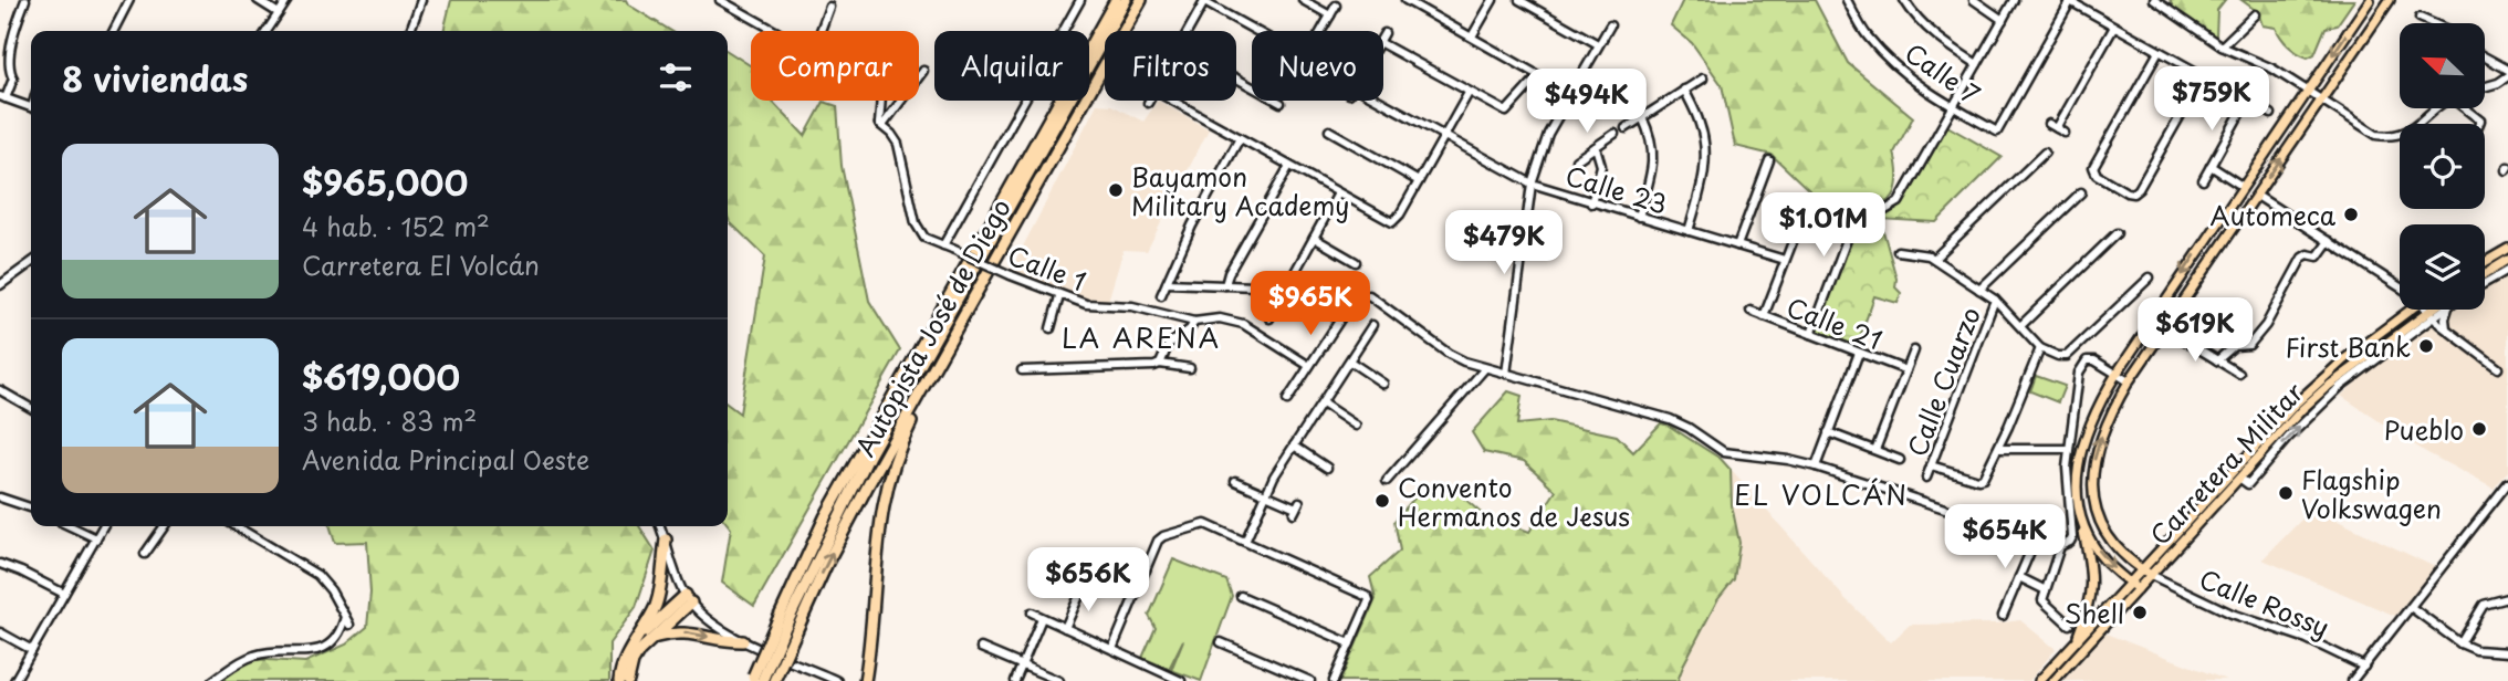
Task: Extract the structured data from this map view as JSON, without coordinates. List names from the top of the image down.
{
  "streets": {
    "highway": ["Autopista José de Diego"],
    "main road": ["Carretera Militar"],
    "street": [
      "Calle 7",
      "Calle 23",
      "Calle 1",
      "Calle 21",
      "Calle Cuarzo",
      "Calle Rossy"
    ]
  },
  "crossings": [
    ["Carretera Militar", "Calle Rossy"]
  ],
  "districts": ["LA ARENA", "EL VOLCÁN"],
  "places": [
    "Bayamon Military Academy",
    "Automeca",
    "First Bank",
    "Pueblo",
    "Flagship Volkswagen",
    "Convento Hermanos de Jesus",
    "Shell"
  ],
  "north": "top left",
  "page": {
    "chip": [
      "Comprar",
      "Alquilar",
      "Filtros",
      "Nuevo"
    ],
    "heading": "8 viviendas",
    "price": [
      "$759K",
      "$494K",
      "$1.01M",
      "$479K",
      "$965K",
      "$619K",
      "$654K",
      "$656K"
    ],
    "list": [
      {
        "name": "$965,000",
        "note": "4 hab. · 152 m² · Carretera El Volcán"
      },
      {
        "name": "$619,000",
        "note": "3 hab. · 83 m² · Avenida Principal Oeste"
      }
    ]
  }
}
